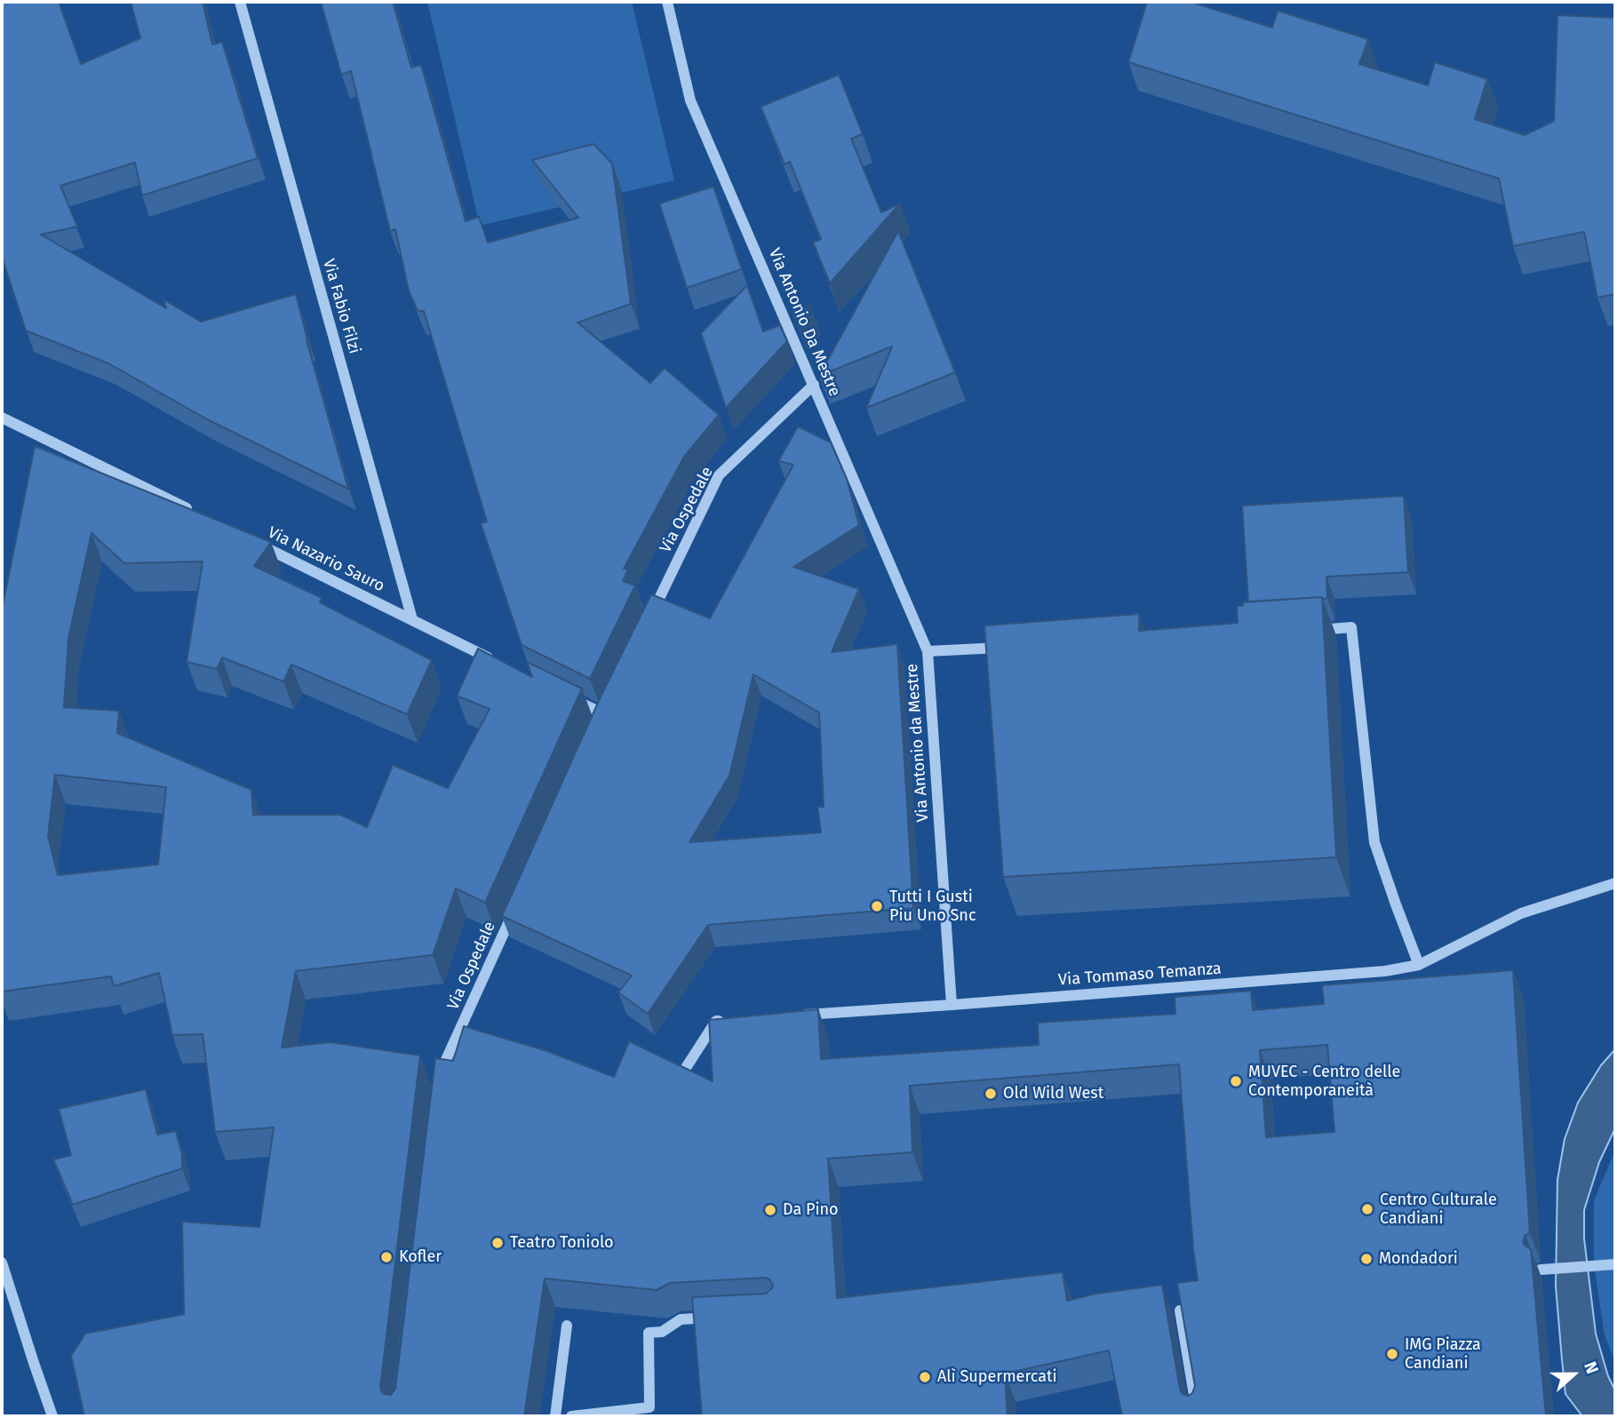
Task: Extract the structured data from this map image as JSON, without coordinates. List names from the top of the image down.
{
  "streets": {
    "street": [
      "Via Fabio Filzi",
      "Via Antonio Da Mestre",
      "Via Ospedale",
      "Via Nazario Sauro",
      "Via Antonio da Mestre",
      "Via Tommaso Temanza"
    ]
  },
  "crossings": [
    ["Via Fabio Filzi", "Via Nazario Sauro"],
    ["Via Antonio Da Mestre", "Via Ospedale"],
    ["Via Antonio Da Mestre", "Via Antonio da Mestre"],
    ["Via Antonio da Mestre", "Via Tommaso Temanza"]
  ],
  "places": [
    "Tutti I Gusti Piu Uno Snc",
    "MUVEC - Centro delle Contemporaneità",
    "Old Wild West",
    "Centro Culturale Candiani",
    "Da Pino",
    "Teatro Toniolo",
    "Kofler",
    "Mondadori",
    "IMG Piazza Candiani",
    "Alì Supermercati"
  ],
  "north": "right"
}
